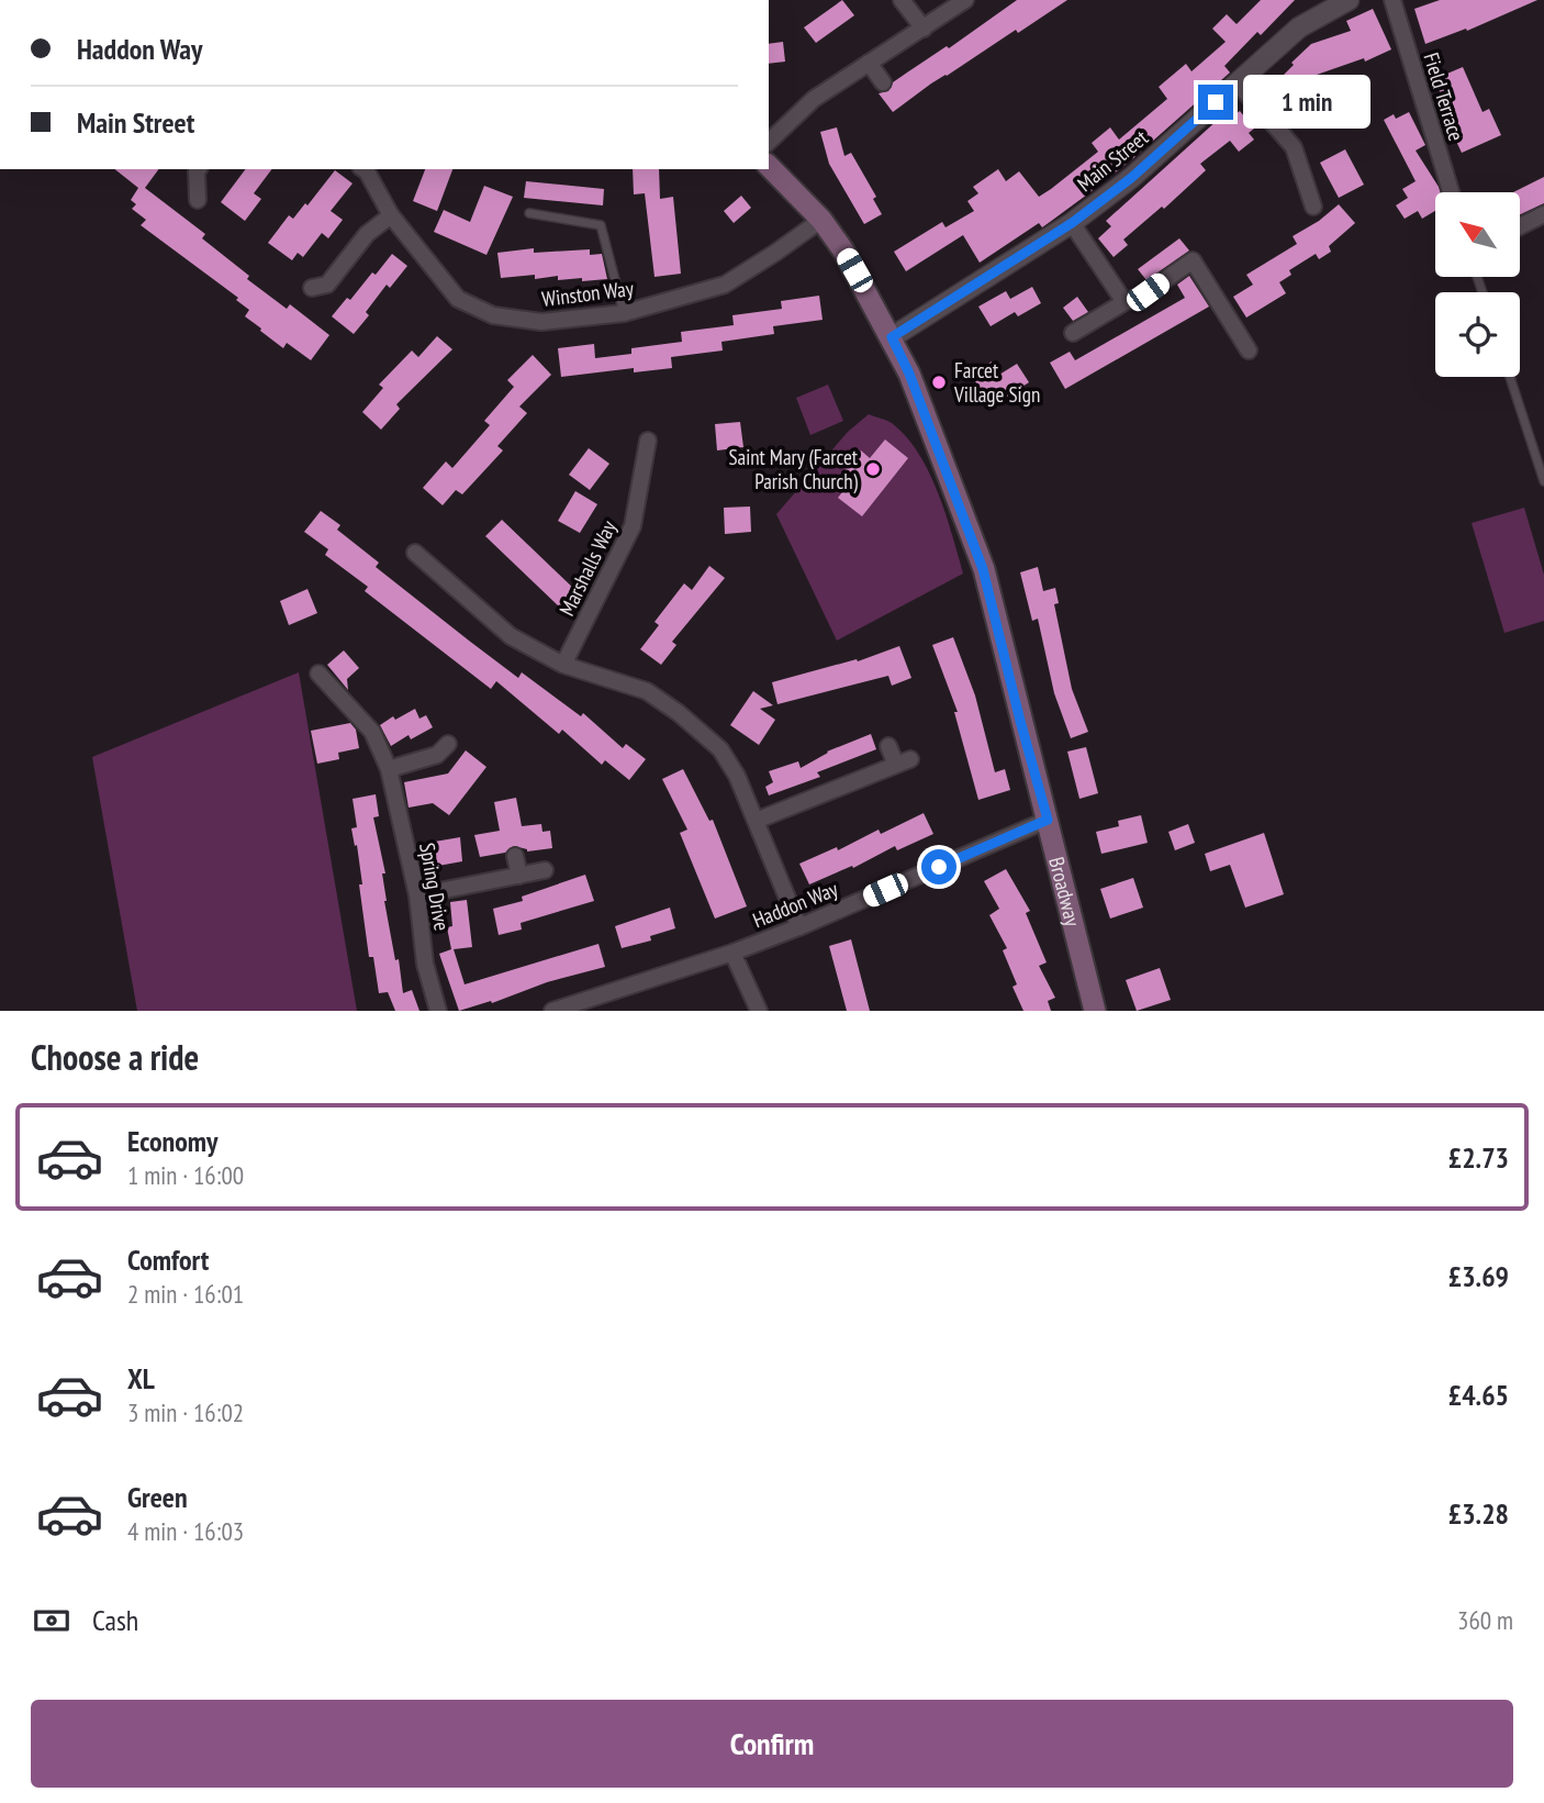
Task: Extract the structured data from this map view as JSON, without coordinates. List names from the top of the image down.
{
  "streets": {
    "main road": ["Broadway"],
    "street": [
      "Field Terrace",
      "Main Street",
      "Winston Way",
      "Marshalls Way",
      "Spring Drive",
      "Haddon Way"
    ]
  },
  "crossings": [
    ["Main Street", "Broadway"],
    ["Winston Way", "Broadway"],
    ["Broadway", "Haddon Way"]
  ],
  "places": ["Farcet Village Sign", "Saint Mary (Farcet Parish Church)"],
  "north": "top left",
  "page": {
    "banner": ["Haddon Way", "Main Street"],
    "bubble": "1 min",
    "heading": "Choose a ride",
    "list": [
      {
        "name": "Economy",
        "note": "1 min · 16:00",
        "value": "£2.73"
      },
      {
        "name": "Comfort",
        "note": "2 min · 16:01",
        "value": "£3.69"
      },
      {
        "name": "XL",
        "note": "3 min · 16:02",
        "value": "£4.65"
      },
      {
        "name": "Green",
        "note": "4 min · 16:03",
        "value": "£3.28"
      }
    ],
    "pay": ["Cash", "360 m"],
    "buttons": "Confirm"
  }
}
